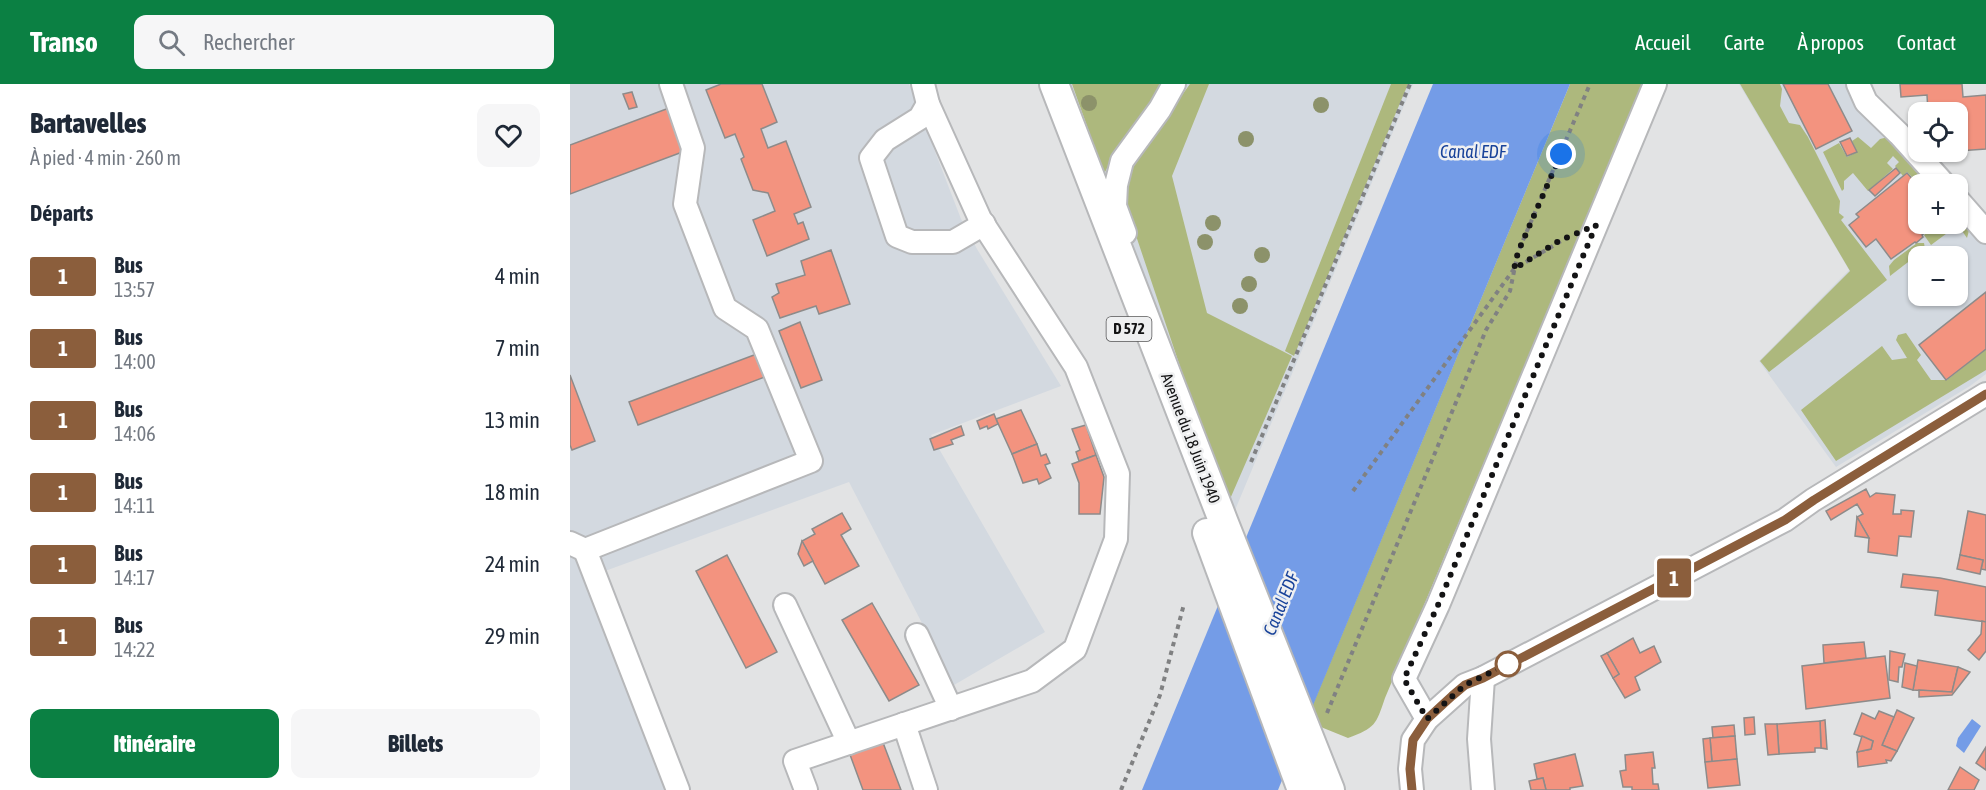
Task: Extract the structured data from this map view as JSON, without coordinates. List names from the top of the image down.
{
  "streets": {
    "main road": ["D 572", "Avenue du 18 Juin 1940"]
  },
  "water": ["Canal EDF"],
  "lines": ["bus line 1"],
  "page": {
    "header": "Transo",
    "search": "Rechercher",
    "nav": [
      "Accueil",
      "Carte",
      "À propos",
      "Contact"
    ],
    "heading": [
      ["Bartavelles", "À pied · 4 min · 260 m"],
      "Départs"
    ],
    "on_map": "1",
    "map_buttons": ["+", "−"],
    "list": [
      {
        "mark": "1",
        "name": "Bus",
        "note": "13:57",
        "value": "4 min"
      },
      {
        "mark": "1",
        "name": "Bus",
        "note": "14:00",
        "value": "7 min"
      },
      {
        "mark": "1",
        "name": "Bus",
        "note": "14:06",
        "value": "13 min"
      },
      {
        "mark": "1",
        "name": "Bus",
        "note": "14:11",
        "value": "18 min"
      },
      {
        "mark": "1",
        "name": "Bus",
        "note": "14:17",
        "value": "24 min"
      },
      {
        "mark": "1",
        "name": "Bus",
        "note": "14:22",
        "value": "29 min"
      }
    ],
    "buttons": ["Itinéraire", "Billets"]
  }
}
